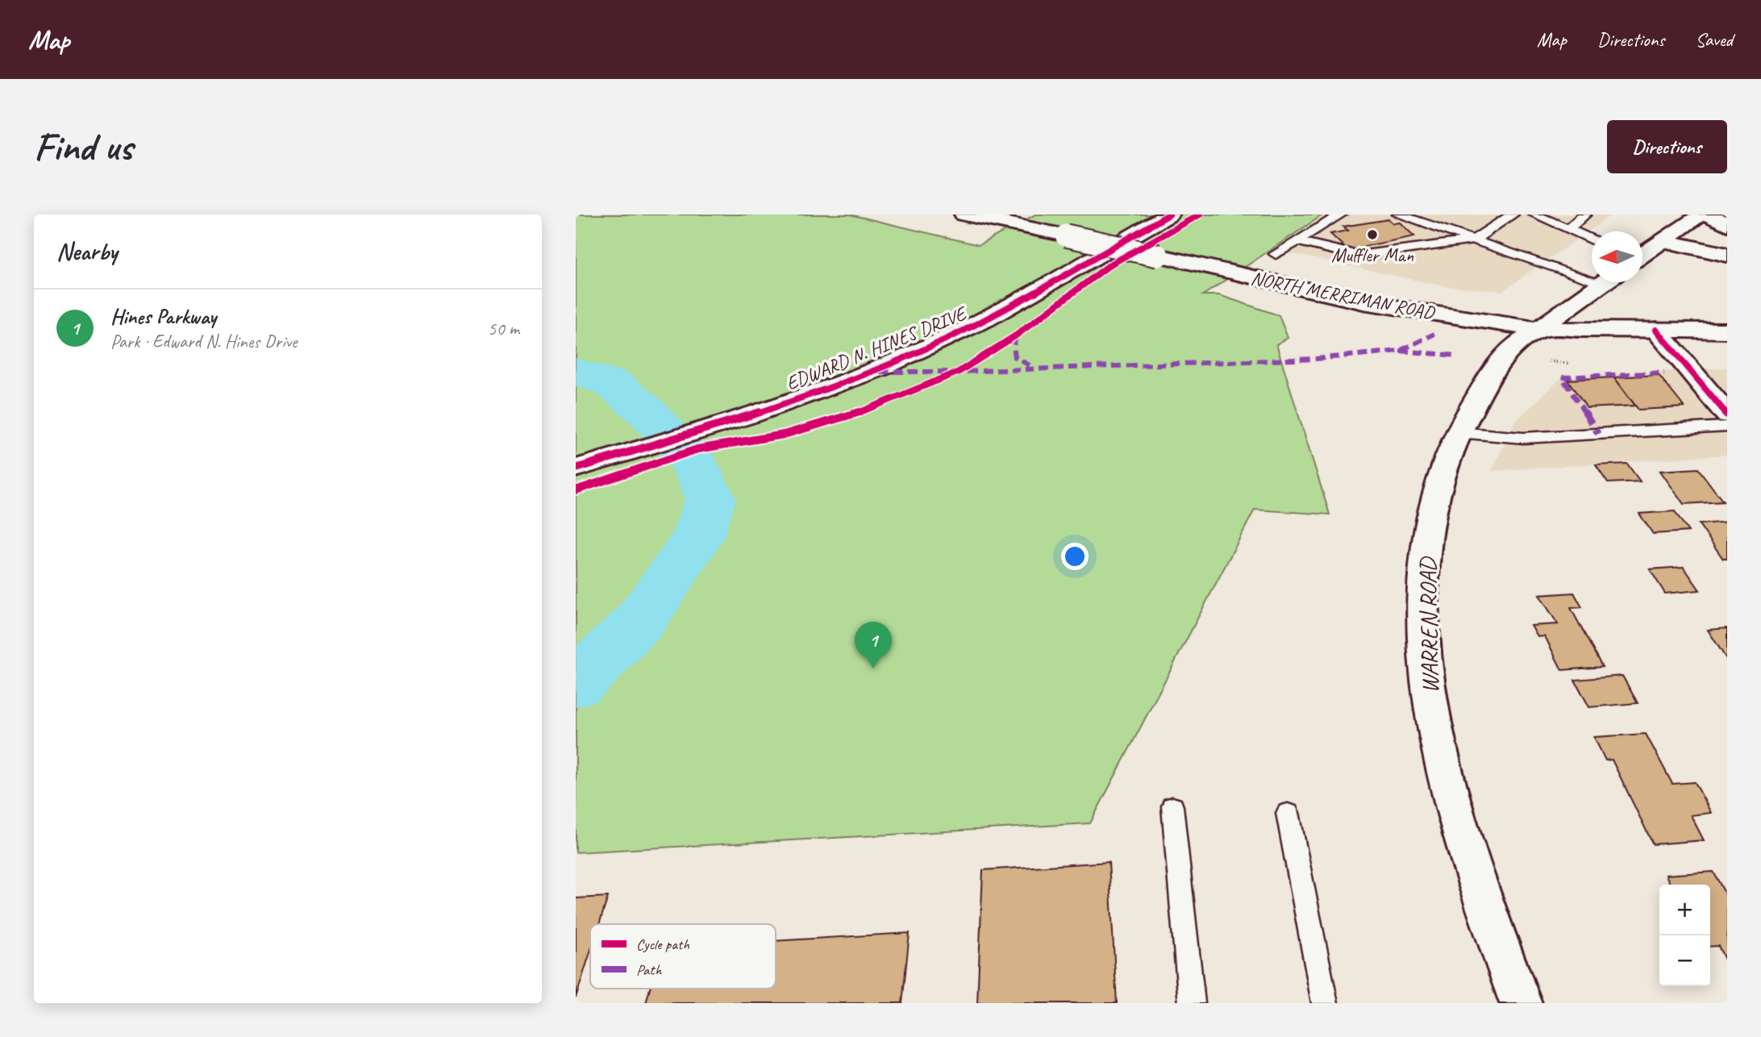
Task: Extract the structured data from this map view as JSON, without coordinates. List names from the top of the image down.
{
  "streets": {
    "main road": ["NORTH MERRIMAN ROAD", "EDWARD N. HINES DRIVE", "WARREN ROAD"]
  },
  "crossings": [
    ["NORTH MERRIMAN ROAD", "WARREN ROAD"]
  ],
  "places": ["Muffler Man"],
  "legend": ["Cycle path", "Path"],
  "north": "left",
  "page": {
    "header": "Map",
    "nav": ["Map", "Directions", "Saved"],
    "buttons": "Directions",
    "title": "Find us",
    "heading": "Nearby",
    "list": [
      {
        "mark": "1",
        "name": "Hines Parkway",
        "note": "Park · Edward N. Hines Drive",
        "value": "50 m"
      }
    ],
    "pins": "1",
    "map_buttons": ["+", "−"]
  }
}
